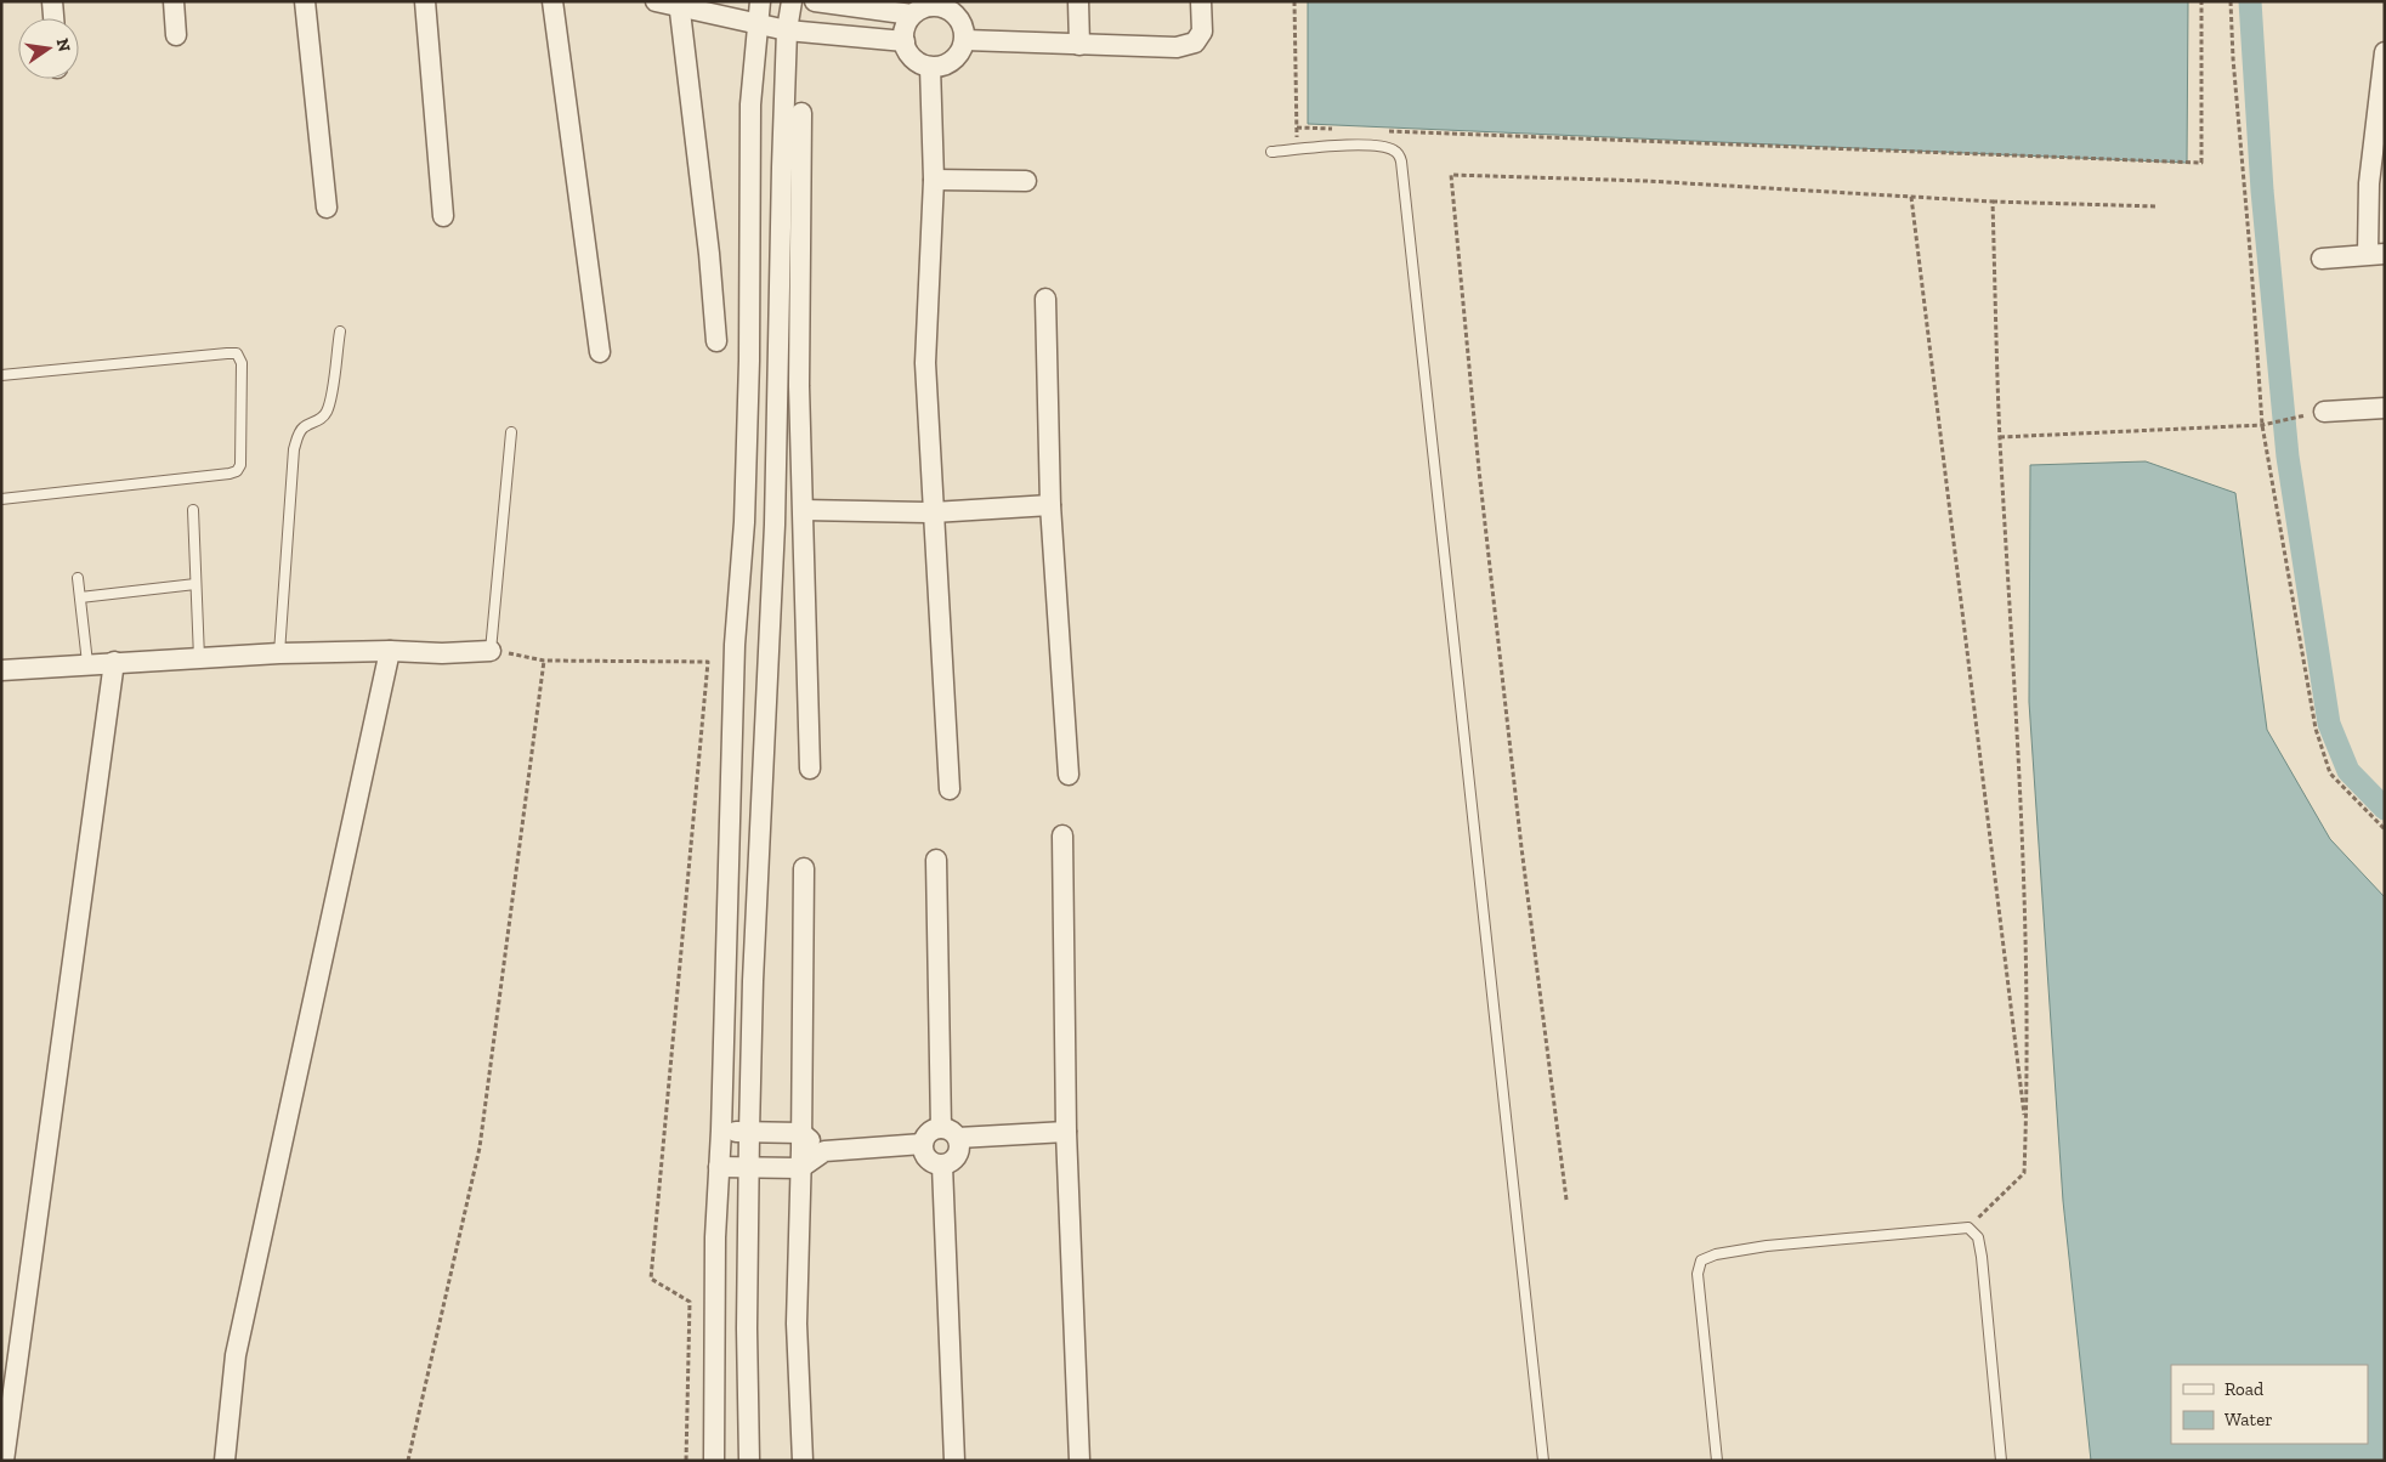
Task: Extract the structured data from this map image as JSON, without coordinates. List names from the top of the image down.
{
  "legend": ["Road", "Water"],
  "north": "right"
}
